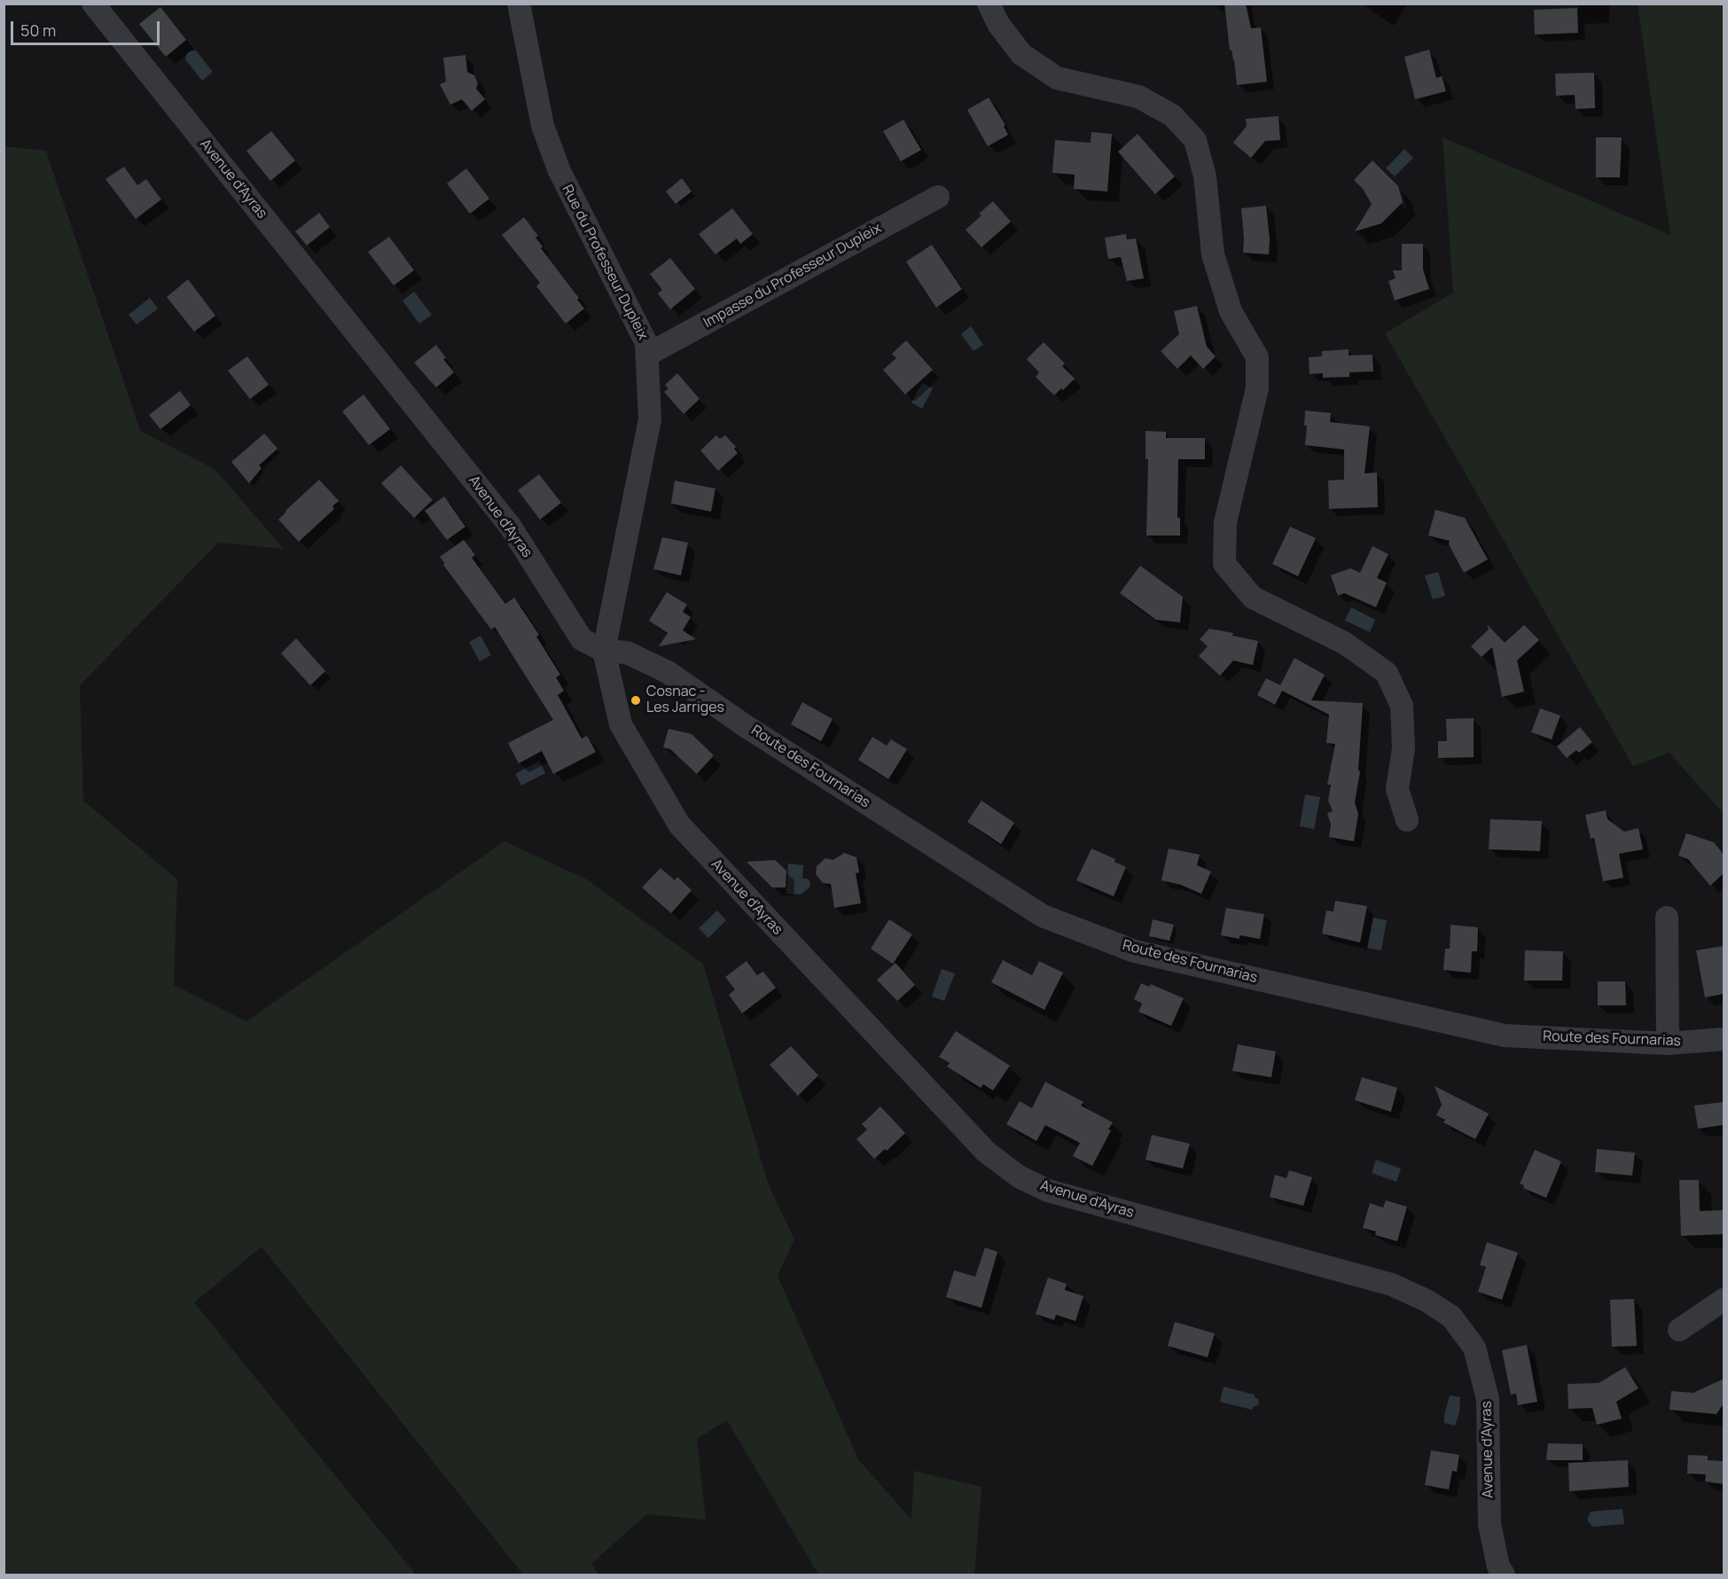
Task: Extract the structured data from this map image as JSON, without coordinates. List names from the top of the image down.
{
  "streets": {
    "street": [
      "Avenue d'Ayras",
      "Rue du Professeur Dupleix",
      "Impasse du Professeur Dupleix",
      "Route des Fournarias"
    ]
  },
  "crossings": [
    ["Avenue d'Ayras", "Rue du Professeur Dupleix"],
    ["Avenue d'Ayras", "Route des Fournarias"],
    ["Rue du Professeur Dupleix", "Impasse du Professeur Dupleix"],
    ["Rue du Professeur Dupleix", "Route des Fournarias"]
  ],
  "places": ["Cosnac - Les Jarriges"],
  "scale_bar": "50 m"
}
